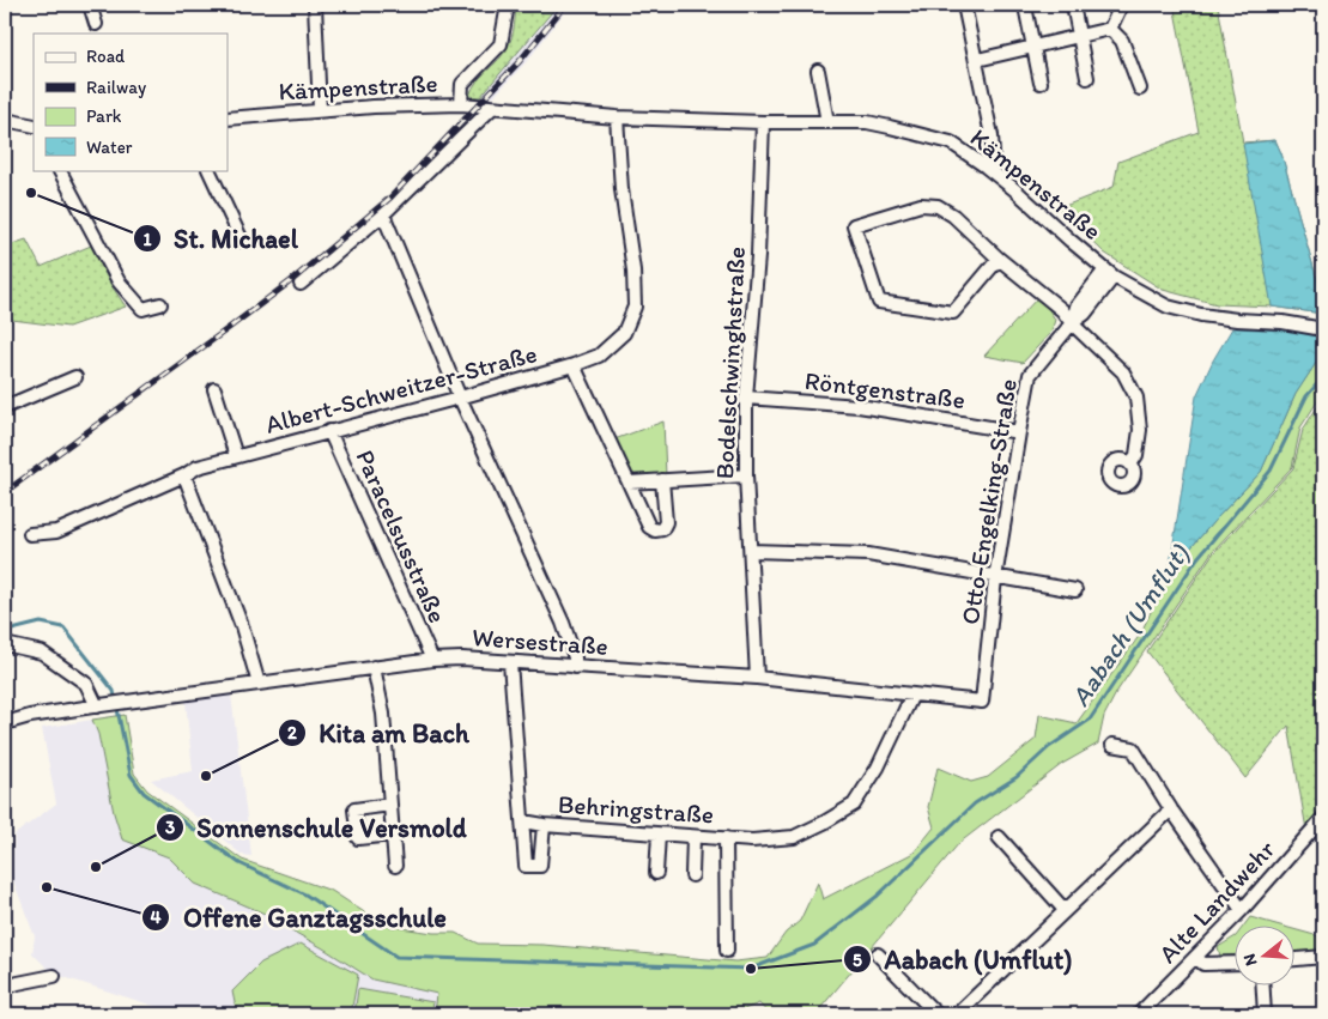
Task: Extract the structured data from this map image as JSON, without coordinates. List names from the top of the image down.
{
  "streets": {
    "street": [
      "Kämpenstraße",
      "Bodelschwinghstraße",
      "Albert-Schweitzer-Straße",
      "Röntgenstraße",
      "Otto-Engelking-Straße",
      "Paracelsusstraße",
      "Wersestraße",
      "Behringstraße",
      "Alte Landwehr"
    ]
  },
  "crossings": [
    ["Kämpenstraße", "Bodelschwinghstraße"],
    ["Kämpenstraße", "Albert-Schweitzer-Straße"],
    ["Kämpenstraße", "Otto-Engelking-Straße"],
    ["Bodelschwinghstraße", "Röntgenstraße"],
    ["Bodelschwinghstraße", "Wersestraße"],
    ["Albert-Schweitzer-Straße", "Paracelsusstraße"],
    ["Röntgenstraße", "Otto-Engelking-Straße"],
    ["Otto-Engelking-Straße", "Wersestraße"],
    ["Paracelsusstraße", "Wersestraße"],
    ["Wersestraße", "Behringstraße"]
  ],
  "water": ["Aabach (Umflut)"],
  "places": [
    "St. Michael",
    "Kita am Bach",
    "Sonnenschule Versmold",
    "Offene Ganztagsschule",
    "Aabach (Umflut)"
  ],
  "legend": [
    "Road",
    "Railway",
    "Park",
    "Water"
  ],
  "north": "left"
}
